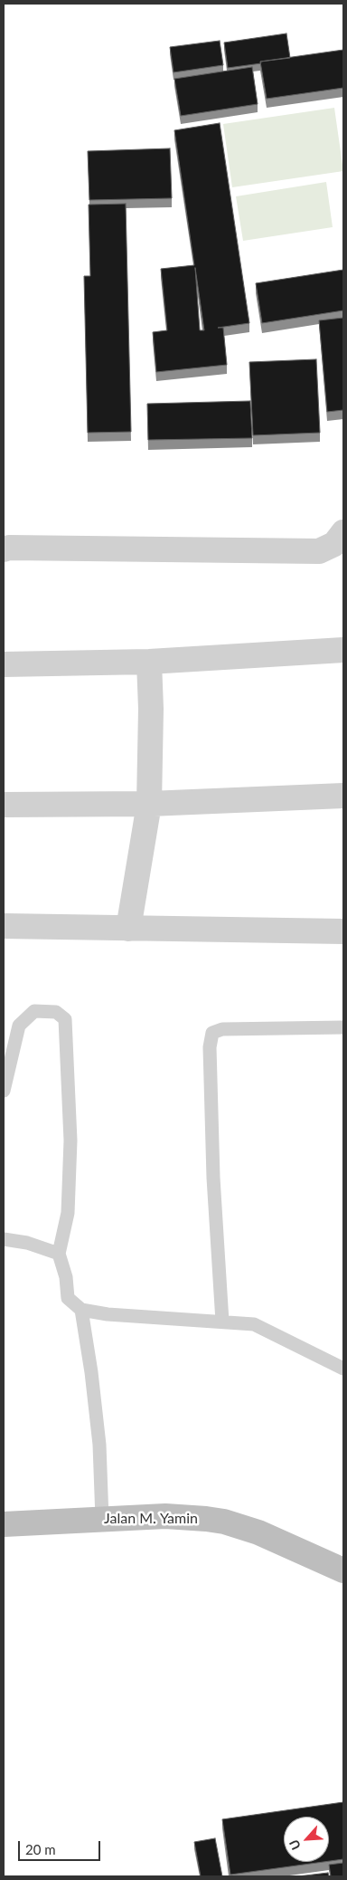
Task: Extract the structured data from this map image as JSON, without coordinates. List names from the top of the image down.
{
  "streets": {
    "main road": ["Jalan M. Yamin"]
  },
  "scale_bar": "20 m",
  "north": "bottom left"
}
